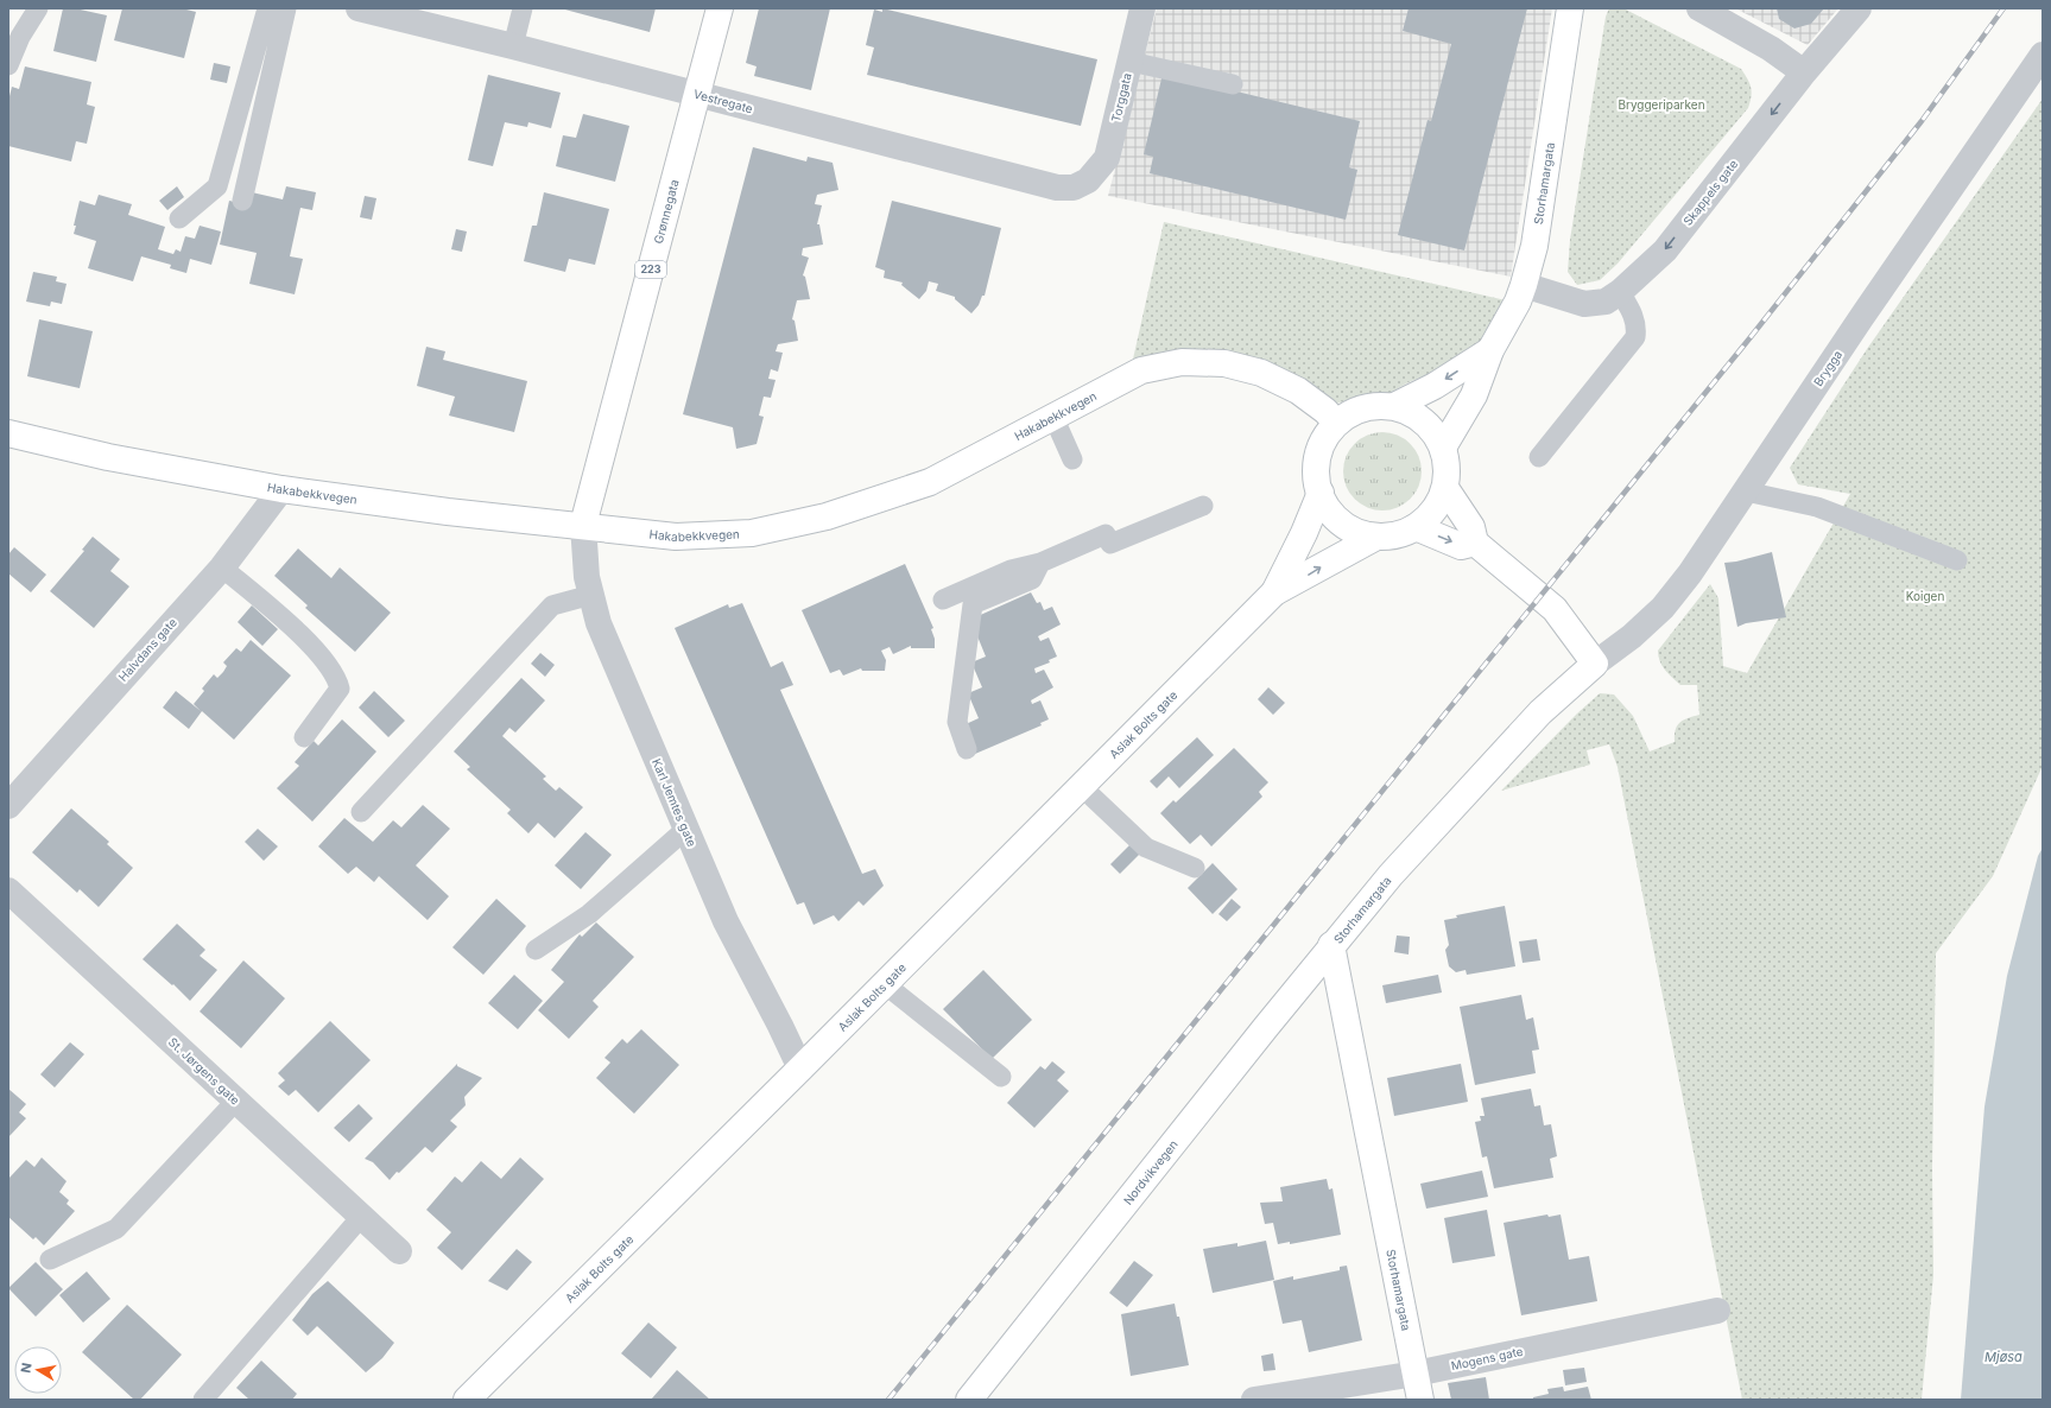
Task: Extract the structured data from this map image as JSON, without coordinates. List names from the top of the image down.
{
  "streets": {
    "main road": [
      "Storhamargata",
      "Grønnegata",
      "223",
      "Hakabekkvegen",
      "Aslak Bolts gate",
      "Nordvikvegen"
    ],
    "street": [
      "Torggata",
      "Vestregate",
      "Skappels gate",
      "Brygga",
      "Halvdans gate",
      "Karl Jemtes gate",
      "St. Jørgens gate",
      "Mogens gate"
    ]
  },
  "crossings": [
    ["Torggata", "Vestregate"],
    ["Vestregate", "Grønnegata"],
    ["Storhamargata", "Skappels gate"],
    ["Storhamargata", "Brygga"],
    ["Storhamargata", "Hakabekkvegen"],
    ["Storhamargata", "Aslak Bolts gate"],
    ["Storhamargata", "Nordvikvegen"],
    ["Storhamargata", "Mogens gate"],
    ["Grønnegata", "Hakabekkvegen"],
    ["Grønnegata", "Karl Jemtes gate"],
    ["Hakabekkvegen", "Halvdans gate"],
    ["Hakabekkvegen", "Aslak Bolts gate"],
    ["Hakabekkvegen", "Karl Jemtes gate"],
    ["Aslak Bolts gate", "Karl Jemtes gate"]
  ],
  "one_way": ["Skappels gate"],
  "water": ["Mjøsa"],
  "parks": ["Bryggeriparken", "Koigen"],
  "north": "left"
}
